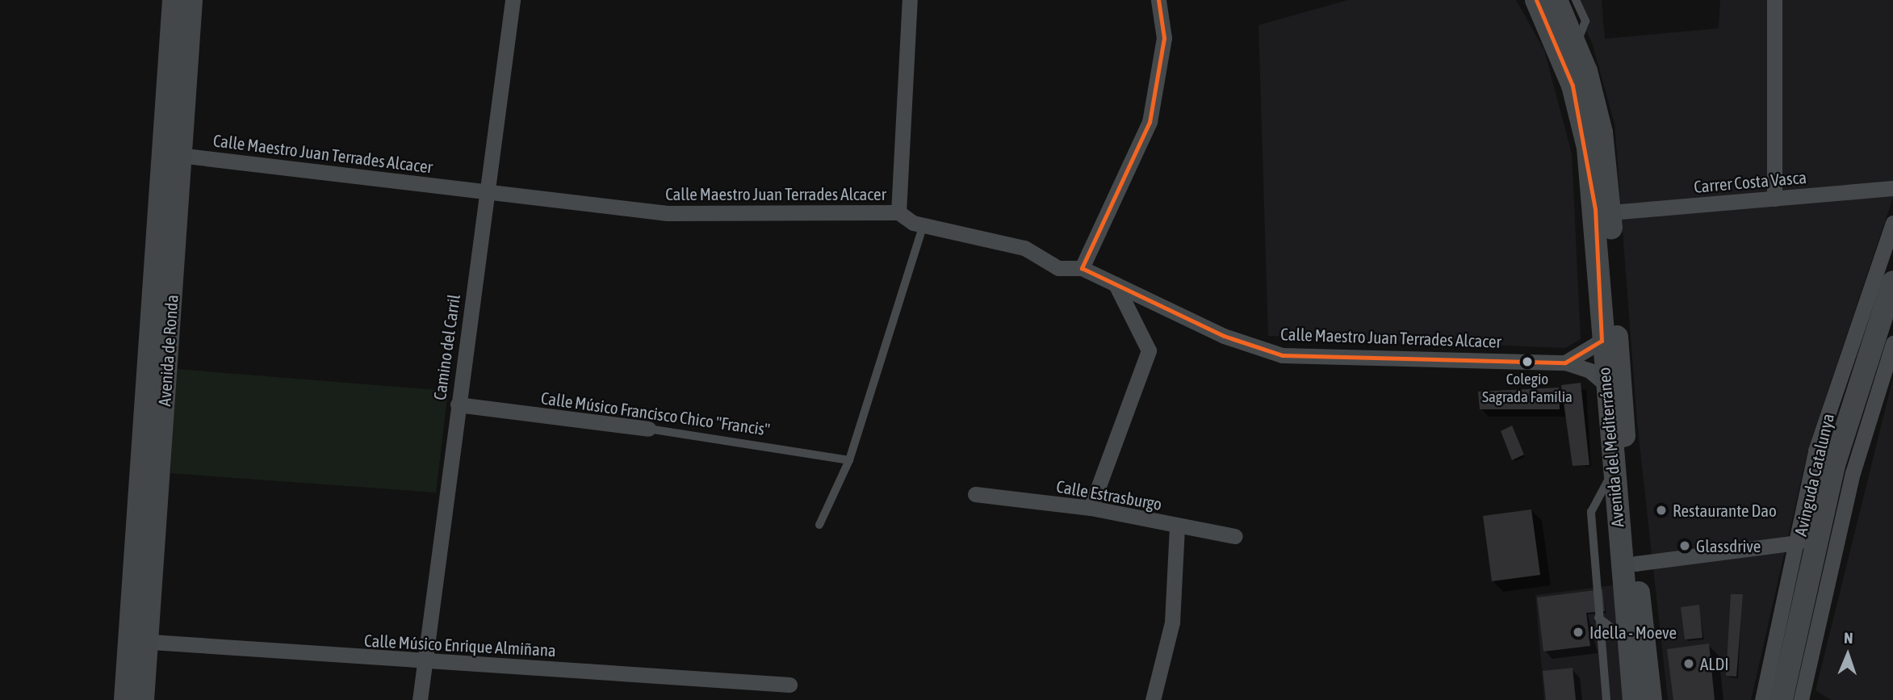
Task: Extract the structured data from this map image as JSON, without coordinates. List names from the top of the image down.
{
  "streets": {
    "street": [
      "Calle Maestro Juan Terrades Alcacer",
      "Carrer Costa Vasca",
      "Camino del Carril",
      "Avenida de Ronda",
      "Calle Músico Francisco Chico \"Francis\"",
      "Avenida del Mediterráneo",
      "Avinguda Catalunya",
      "Calle Estrasburgo",
      "Calle Músico Enrique Almiñana"
    ]
  },
  "crossings": [
    ["Calle Maestro Juan Terrades Alcacer", "Camino del Carril"],
    ["Calle Maestro Juan Terrades Alcacer", "Avenida de Ronda"],
    ["Calle Maestro Juan Terrades Alcacer", "Avenida del Mediterráneo"],
    ["Carrer Costa Vasca", "Avenida del Mediterráneo"],
    ["Camino del Carril", "Calle Músico Francisco Chico \"Francis\""],
    ["Camino del Carril", "Calle Músico Enrique Almiñana"],
    ["Avenida de Ronda", "Calle Músico Enrique Almiñana"]
  ],
  "places": [
    "Colegio Sagrada Familia",
    "Restaurante Dao",
    "Glassdrive",
    "Idella - Moeve",
    "ALDI"
  ],
  "north": "top"
}
